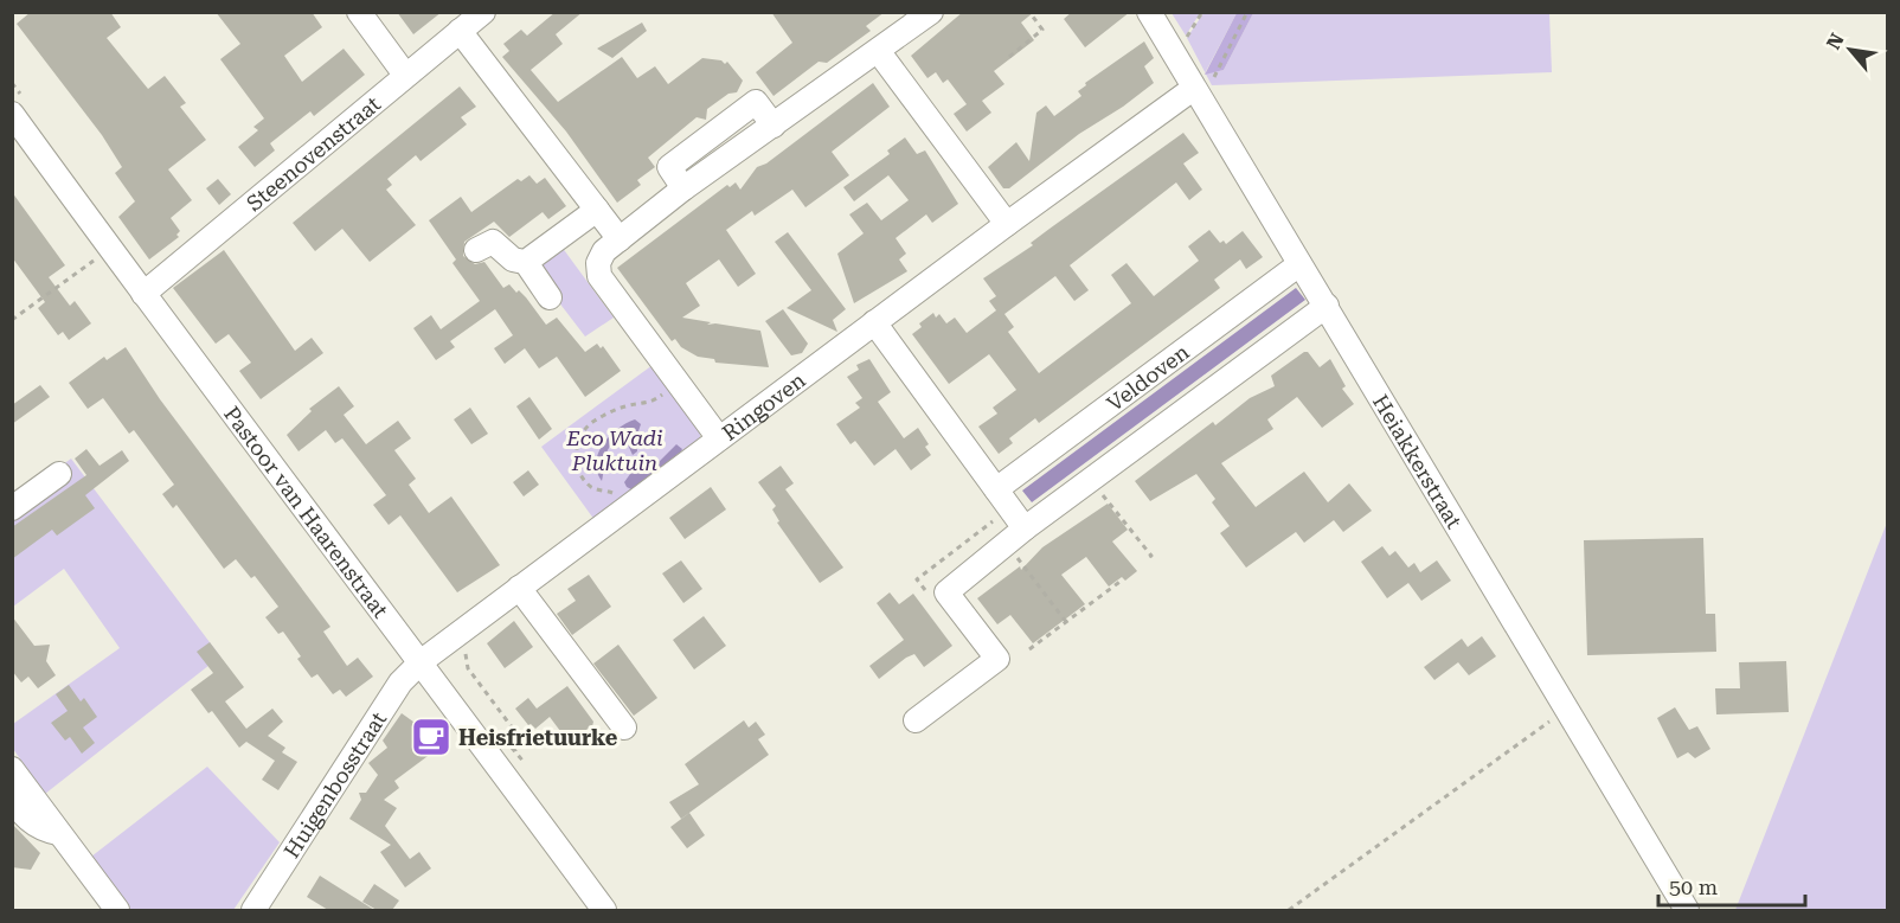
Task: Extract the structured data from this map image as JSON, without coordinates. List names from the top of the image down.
{
  "streets": {
    "street": [
      "Steenovenstraat",
      "Veldoven",
      "Ringoven",
      "Heiakkerstraat",
      "Pastoor van Haarenstraat",
      "Huigenbosstraat"
    ]
  },
  "crossings": [
    ["Steenovenstraat", "Pastoor van Haarenstraat"],
    ["Veldoven", "Heiakkerstraat"],
    ["Ringoven", "Heiakkerstraat"],
    ["Ringoven", "Huigenbosstraat"],
    ["Pastoor van Haarenstraat", "Huigenbosstraat"]
  ],
  "parks": ["Eco Wadi Pluktuin"],
  "places": {
    "cafe": ["Heisfrietuurke"]
  },
  "scale_bar": "50 m",
  "north": "top left"
}
